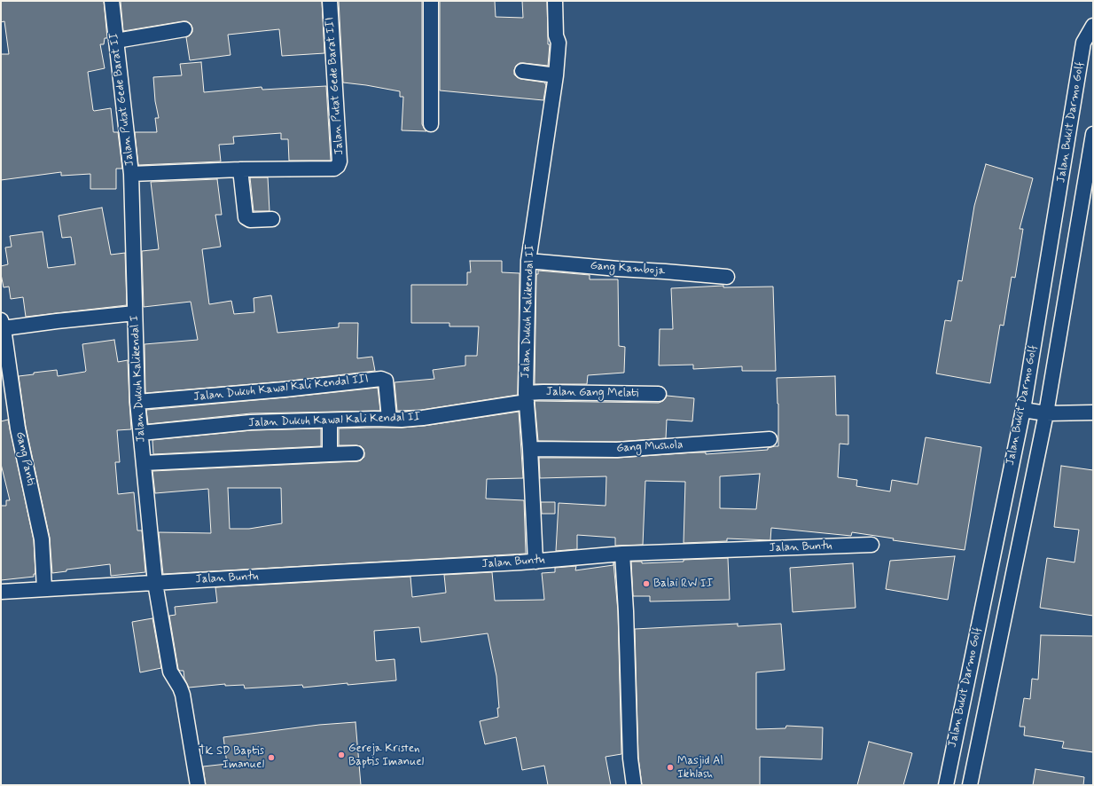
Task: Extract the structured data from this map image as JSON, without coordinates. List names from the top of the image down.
{
  "streets": {
    "street": [
      "Jalan Putat Gede Barat III",
      "Jalan Putat Gede Barat II",
      "Jalan Bukit Darmo Golf",
      "Gang Kamboja",
      "Jalan Dukuh Kalikendal II",
      "Jalan Dukuh Kalikendal I",
      "Jalan Dukuh Kawal Kali Kendal III",
      "Jalan Gang Melati",
      "Jalan Dukuh Kawal Kali Kendal II",
      "Gang Mushola",
      "Gang Panti",
      "Jalan Buntu"
    ]
  },
  "crossings": [
    ["Jalan Putat Gede Barat III", "Jalan Putat Gede Barat II"],
    ["Jalan Putat Gede Barat II", "Jalan Dukuh Kalikendal I"],
    ["Gang Kamboja", "Jalan Dukuh Kalikendal II"],
    ["Jalan Dukuh Kalikendal II", "Jalan Gang Melati"],
    ["Jalan Dukuh Kalikendal II", "Jalan Dukuh Kawal Kali Kendal II"],
    ["Jalan Dukuh Kalikendal II", "Gang Mushola"],
    ["Jalan Dukuh Kalikendal II", "Jalan Buntu"],
    ["Jalan Dukuh Kalikendal I", "Jalan Dukuh Kawal Kali Kendal III"],
    ["Jalan Dukuh Kalikendal I", "Jalan Dukuh Kawal Kali Kendal II"],
    ["Jalan Dukuh Kalikendal I", "Jalan Buntu"],
    ["Jalan Dukuh Kawal Kali Kendal III", "Jalan Dukuh Kawal Kali Kendal II"],
    ["Jalan Gang Melati", "Jalan Dukuh Kawal Kali Kendal II"],
    ["Gang Panti", "Jalan Buntu"]
  ],
  "places": [
    "Balai RW II",
    "Gereja Kristen Baptis Imanuel",
    "TK SD Baptis Imanuel",
    "Masjid Al Ikhlash"
  ]
}
